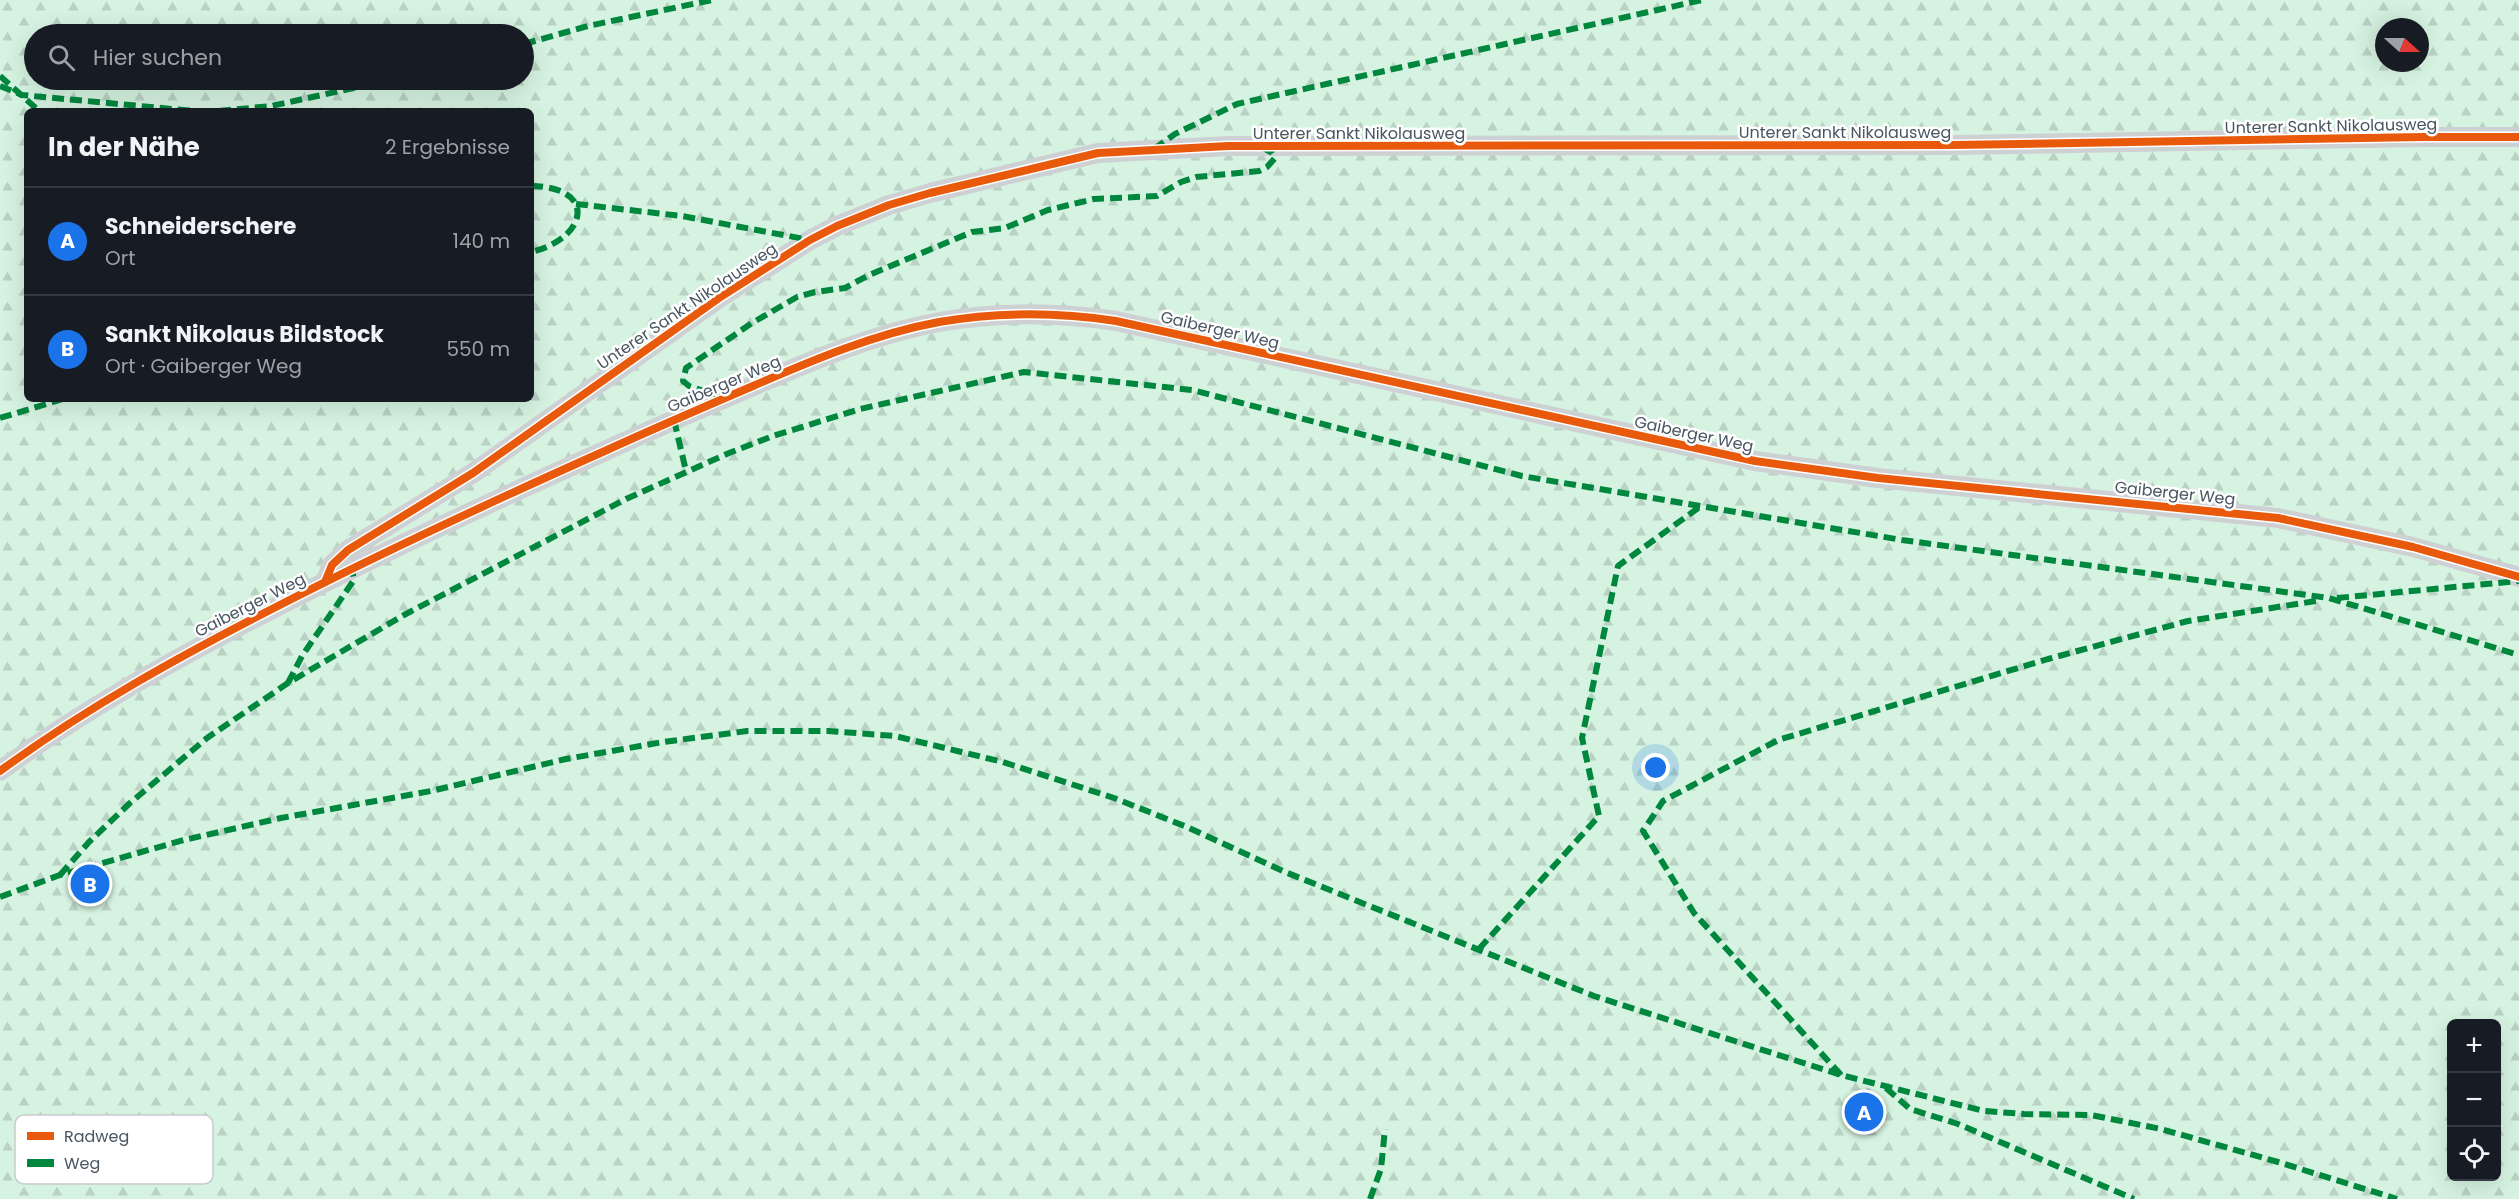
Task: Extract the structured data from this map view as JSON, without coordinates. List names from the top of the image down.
{
  "streets": {
    "street": ["Unterer Sankt Nikolausweg", "Gaiberger Weg"]
  },
  "crossings": [
    ["Unterer Sankt Nikolausweg", "Gaiberger Weg"]
  ],
  "legend": ["Radweg", "Weg"],
  "north": "right",
  "page": {
    "search": "Hier suchen",
    "heading": ["In der Nähe", "2 Ergebnisse"],
    "list": [
      {
        "mark": "A",
        "name": "Schneiderschere",
        "note": "Ort",
        "value": "140 m"
      },
      {
        "mark": "B",
        "name": "Sankt Nikolaus Bildstock",
        "note": "Ort · Gaiberger Weg",
        "value": "550 m"
      }
    ],
    "pins": ["B", "A"],
    "map_buttons": ["+", "−"]
  }
}
